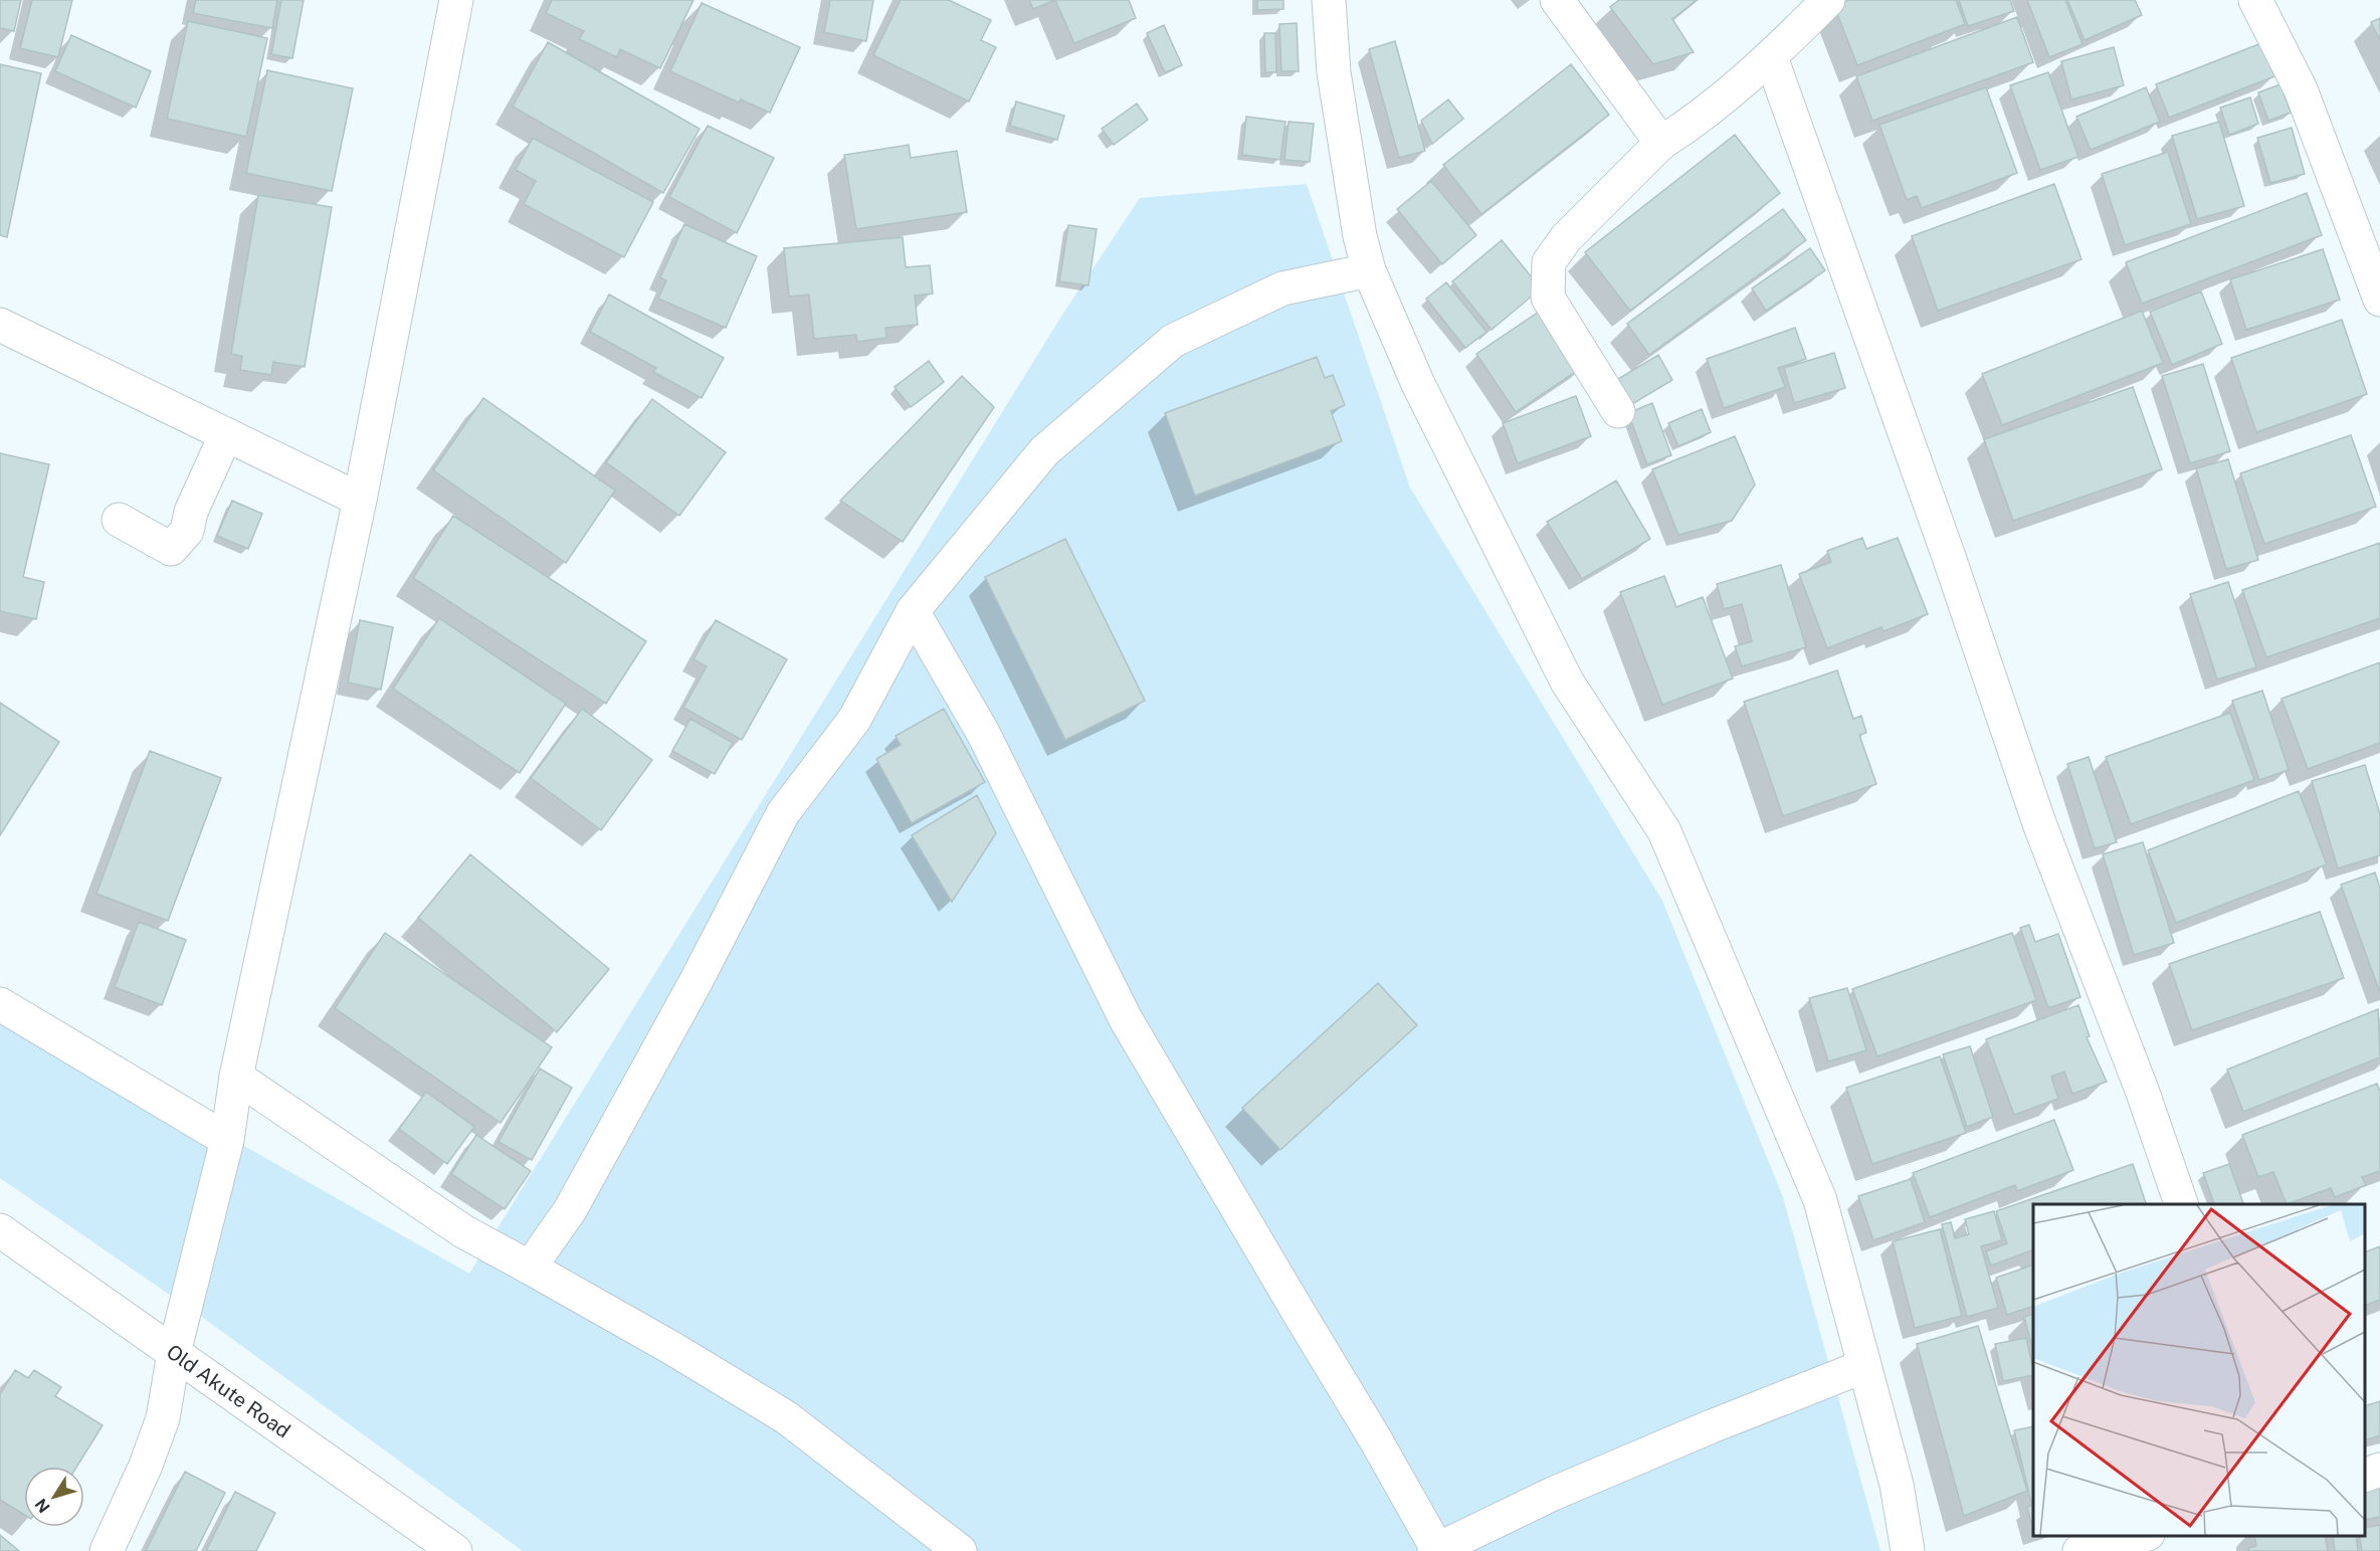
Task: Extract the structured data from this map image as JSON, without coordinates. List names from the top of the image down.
{
  "streets": {
    "street": ["Old Akute Road"]
  },
  "north": "bottom left"
}
